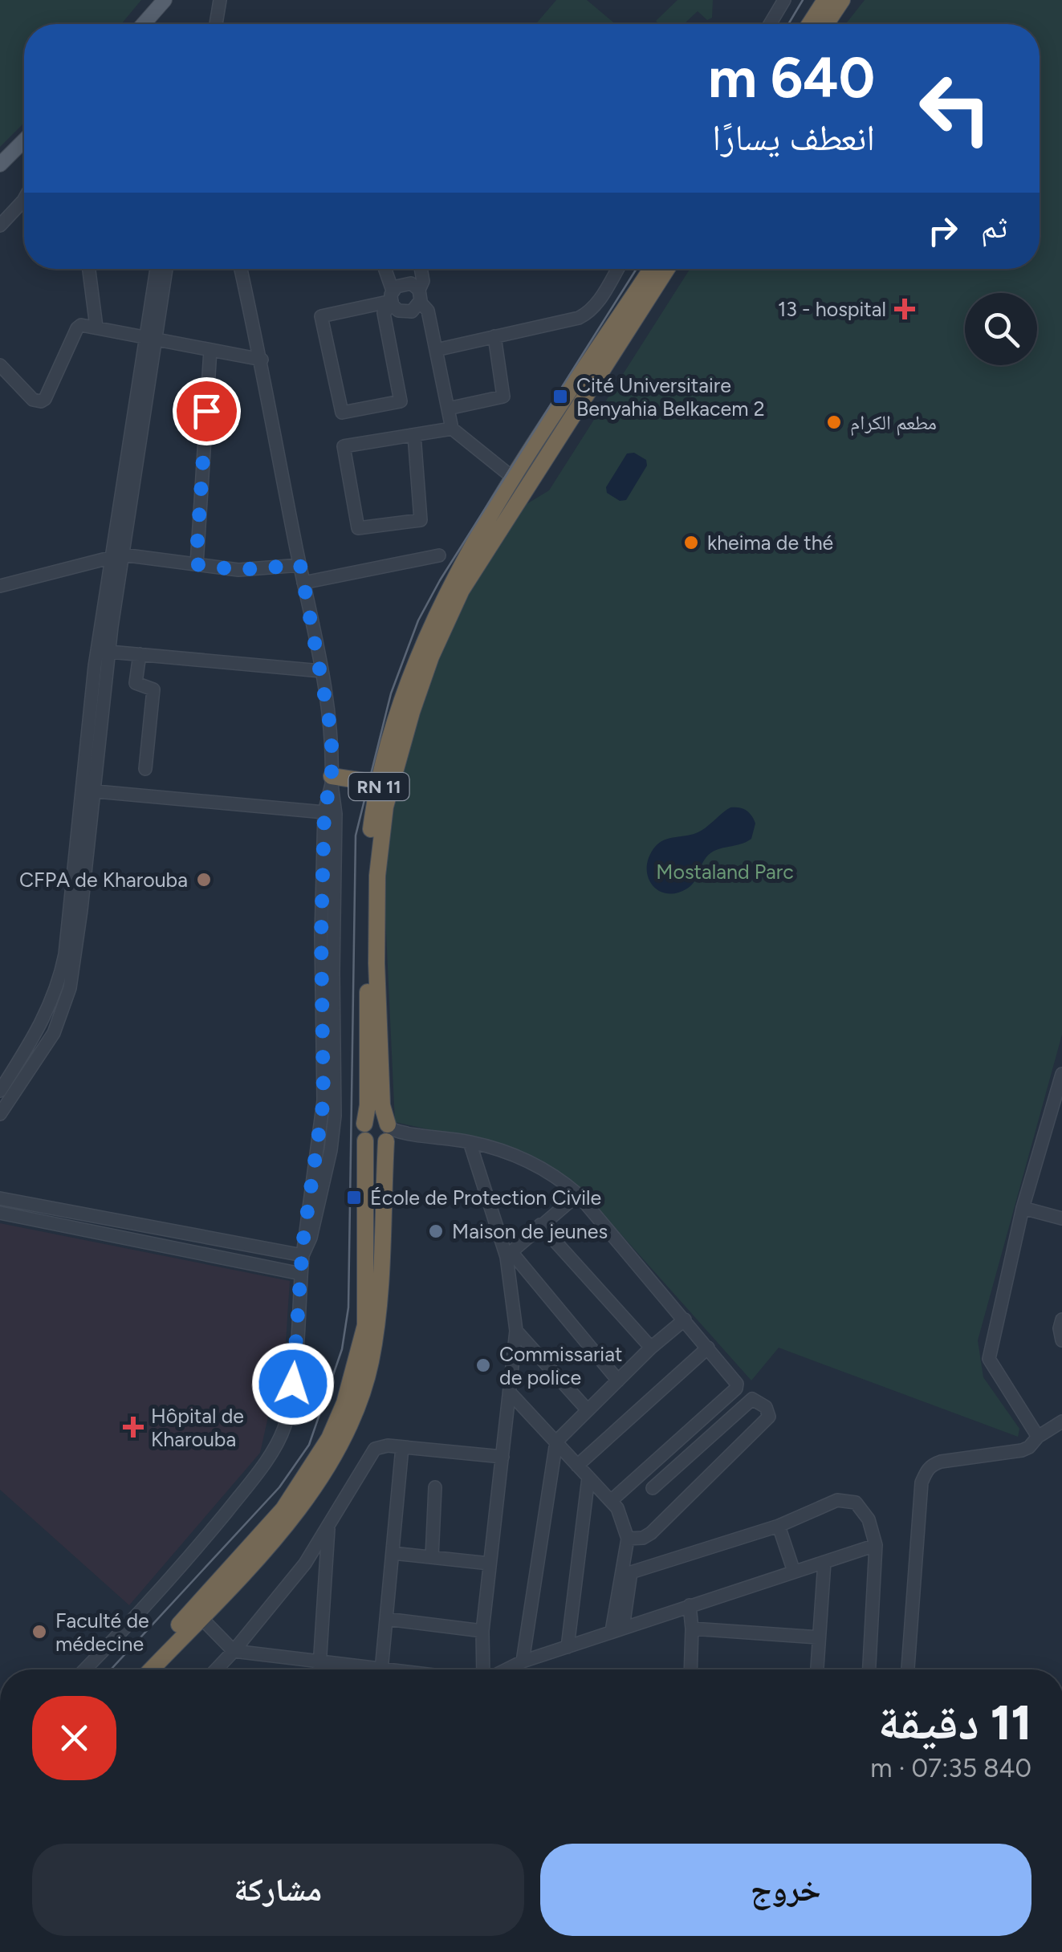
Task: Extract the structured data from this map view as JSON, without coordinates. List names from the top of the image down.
{
  "streets": {
    "highway": ["RN 11"]
  },
  "parks": ["Mostaland Parc"],
  "places": {
    "health": ["13 - hospital", "Hôpital de Kharouba"],
    "transit": ["Cité Universitaire Benyahia Belkacem 2", "École de Protection Civile"],
    "other": [
      "مطعم الكرام",
      "kheima de thé",
      "CFPA de Kharouba",
      "Maison de jeunes",
      "Commissariat de police",
      "Faculté de médecine"
    ]
  },
  "page": {
    "turn": ["640 m", "انعطف يسارًا"],
    "then": "ثم",
    "heading": ["11 دقيقة", "840 m · 07:35"],
    "buttons": ["خروج", "مشاركة"]
  }
}
